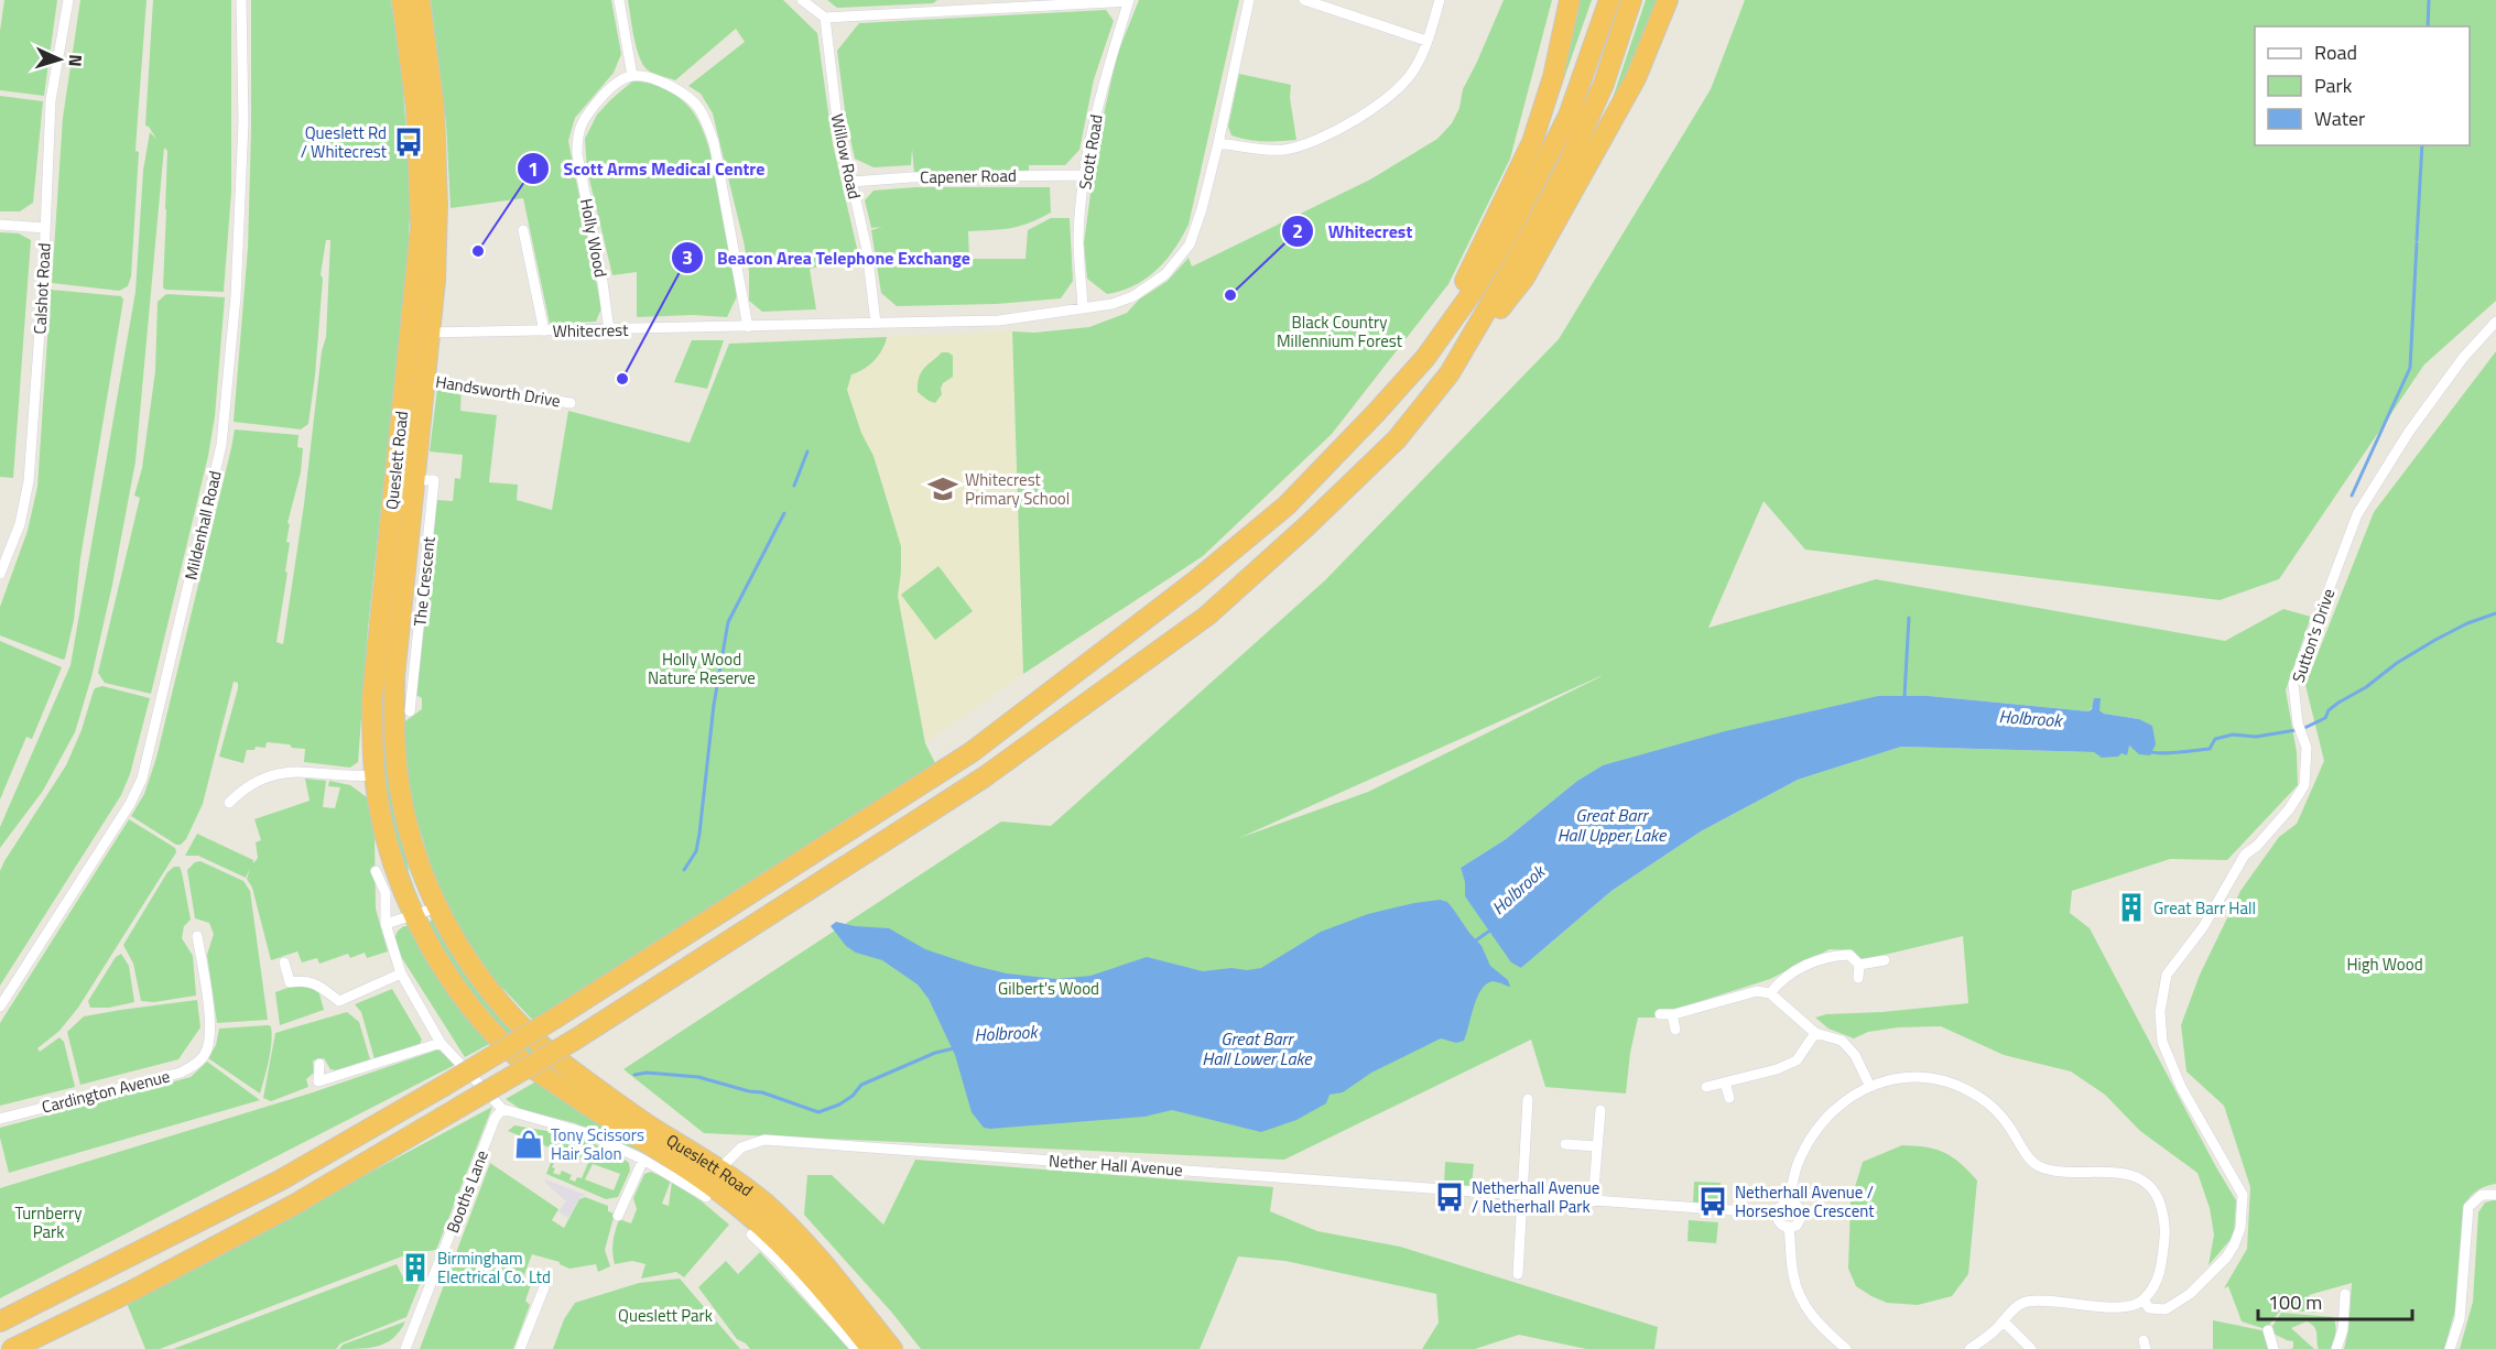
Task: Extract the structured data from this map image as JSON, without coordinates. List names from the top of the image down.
{
  "streets": {
    "highway": ["Queslett Road"],
    "street": [
      "Scott Road",
      "Willow Road",
      "Capener Road",
      "Holly Wood",
      "Calshot Road",
      "Whitecrest",
      "Handsworth Drive",
      "Mildenhall Road",
      "The Crescent",
      "Sutton's Drive",
      "Cardington Avenue",
      "Nether Hall Avenue",
      "Booths Lane"
    ]
  },
  "crossings": [
    ["Scott Road", "Capener Road"],
    ["Scott Road", "Whitecrest"],
    ["Willow Road", "Capener Road"],
    ["Willow Road", "Whitecrest"],
    ["Holly Wood", "Whitecrest"],
    ["Whitecrest", "Queslett Road"],
    ["Handsworth Drive", "Queslett Road"],
    ["Queslett Road", "The Crescent"],
    ["Queslett Road", "Nether Hall Avenue"],
    ["Queslett Road", "Booths Lane"]
  ],
  "water": ["Holbrook", "Great Barr Hall Upper Lake", "Great Barr Hall Lower Lake"],
  "parks": [
    "Black Country Millennium Forest",
    "Holly Wood Nature Reserve",
    "High Wood",
    "Gilbert's Wood",
    "Turnberry Park",
    "Queslett Park"
  ],
  "places": {
    "bus stop": ["Queslett Rd / Whitecrest", "Netherhall Avenue / Netherhall Park", "Netherhall Avenue / Horseshoe Crescent"],
    "other": ["Scott Arms Medical Centre", "Whitecrest", "Beacon Area Telephone Exchange"],
    "school or university": ["Whitecrest Primary School"],
    "building": ["Great Barr Hall", "Birmingham Electrical Co. Ltd"],
    "shop": ["Tony Scissors Hair Salon"]
  },
  "legend": ["Road", "Park", "Water"],
  "scale_bar": "100 m",
  "north": "right"
}
